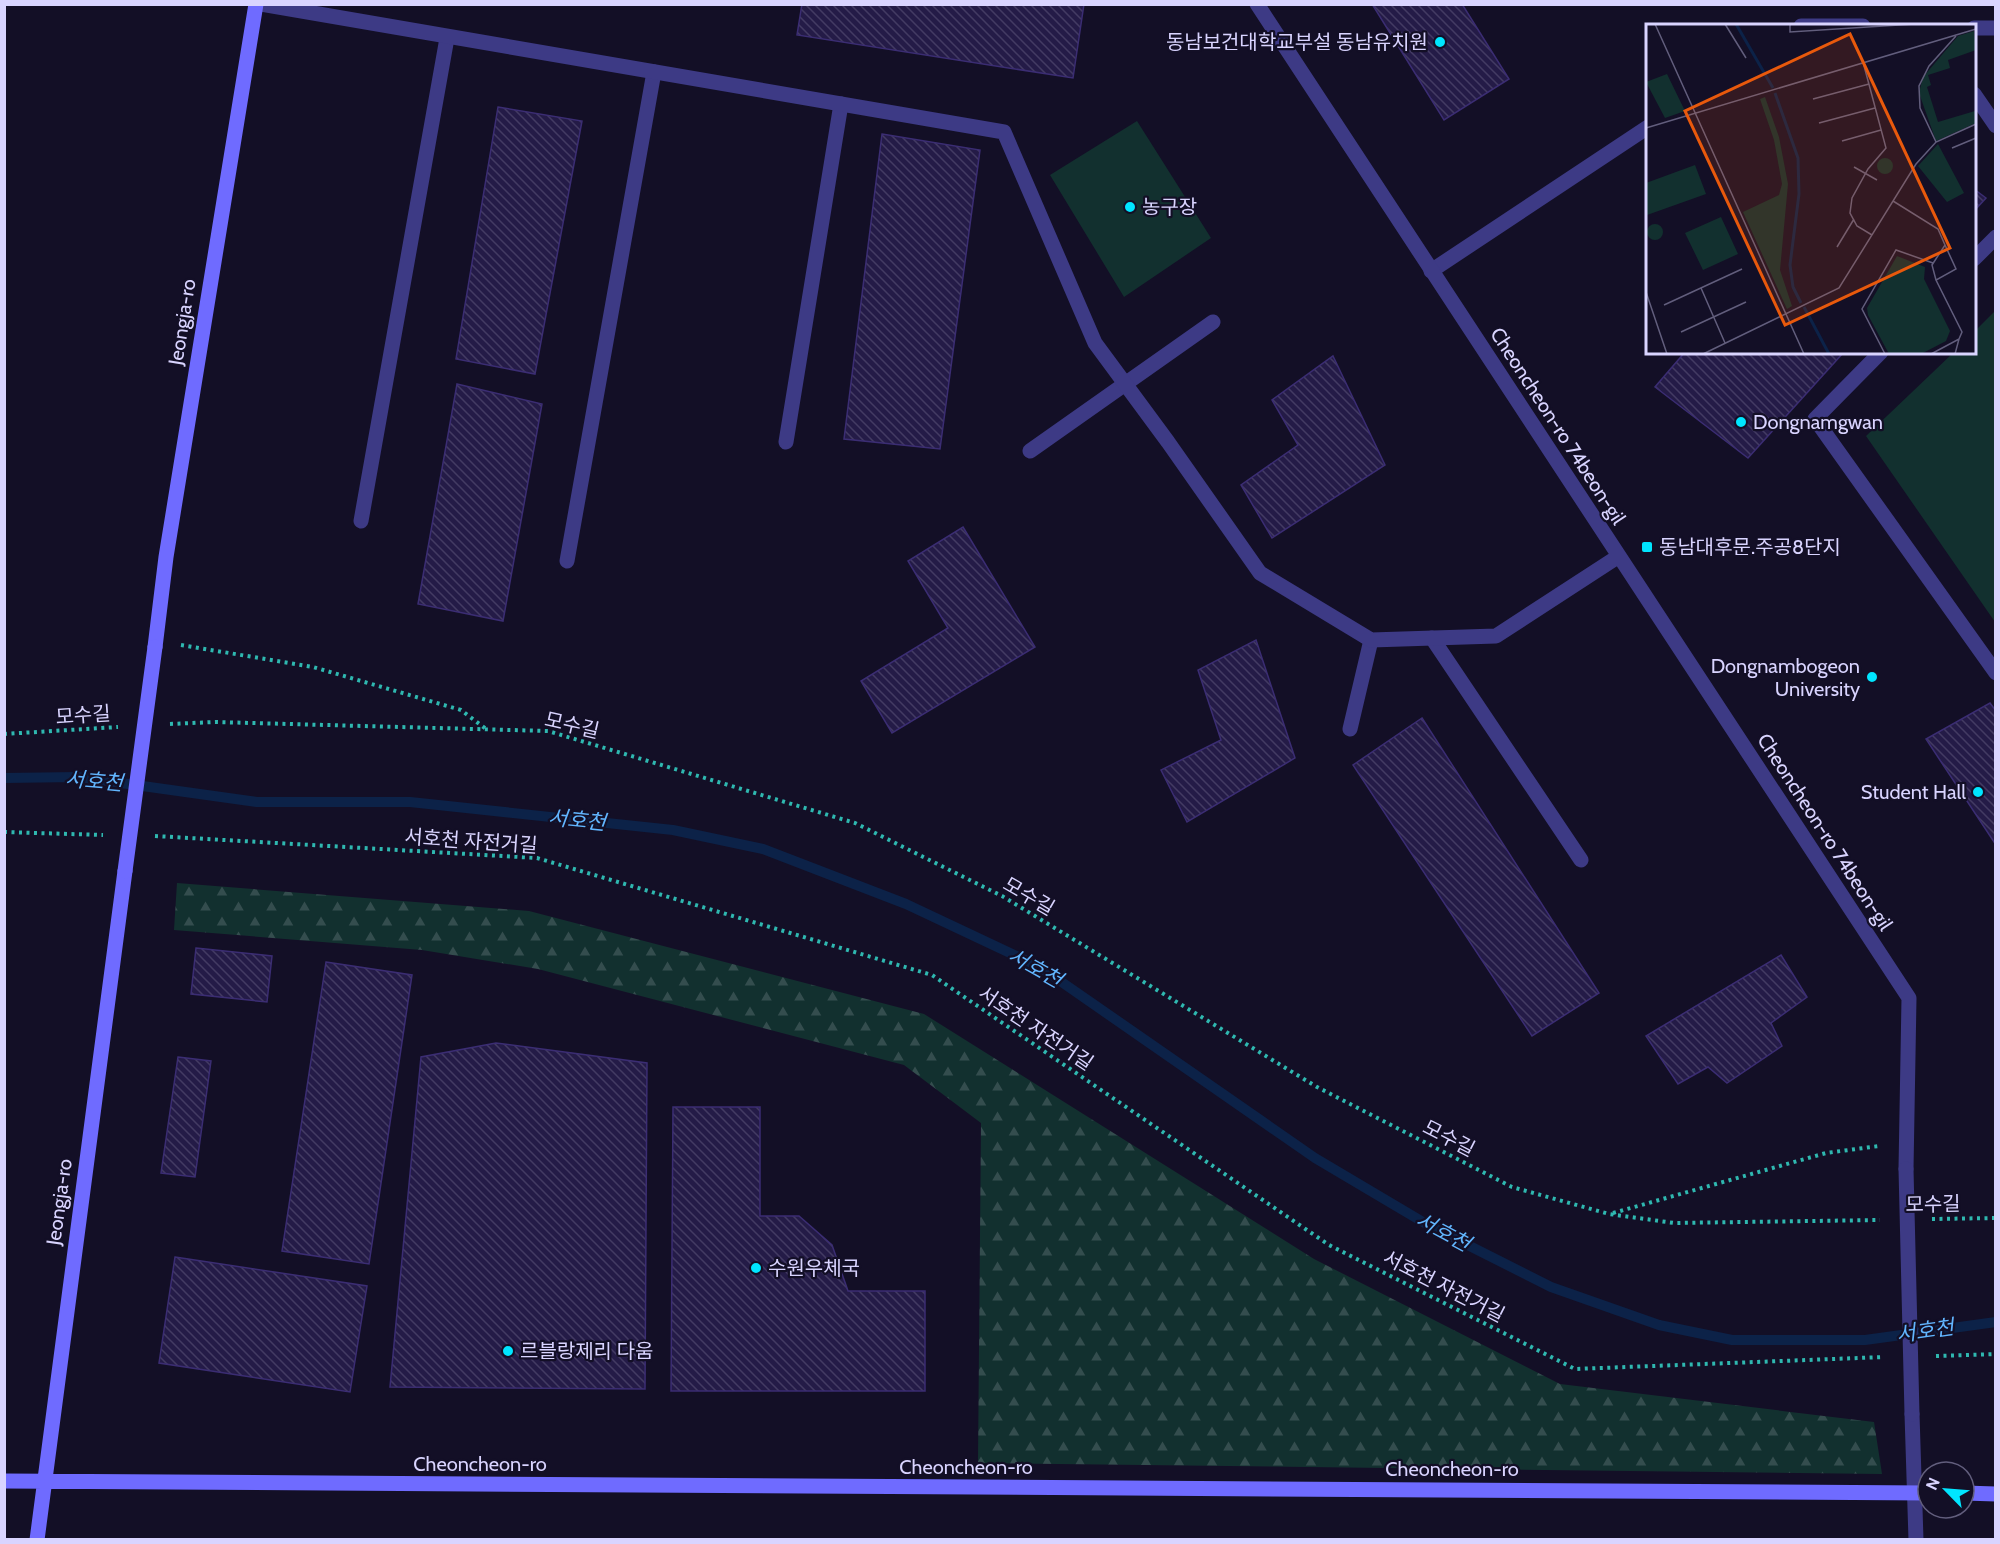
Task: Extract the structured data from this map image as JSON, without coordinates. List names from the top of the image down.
{
  "streets": {
    "street": ["Jeongja-ro", "Cheoncheon-ro 74beon-gil", "Cheoncheon-ro"],
    "path": ["모수길", "서호천 자전거길"]
  },
  "crossings": [
    ["Jeongja-ro", "Cheoncheon-ro"]
  ],
  "water": ["서호천"],
  "places": {
    "other": [
      "동남보건대학교부설 동남유치원",
      "농구장",
      "Dongnamgwan",
      "Dongnambogeon University",
      "Student Hall",
      "수원우체국",
      "르블랑제리 다움"
    ],
    "transit": ["동남대후문.주공8단지"]
  },
  "north": "top left"
}
